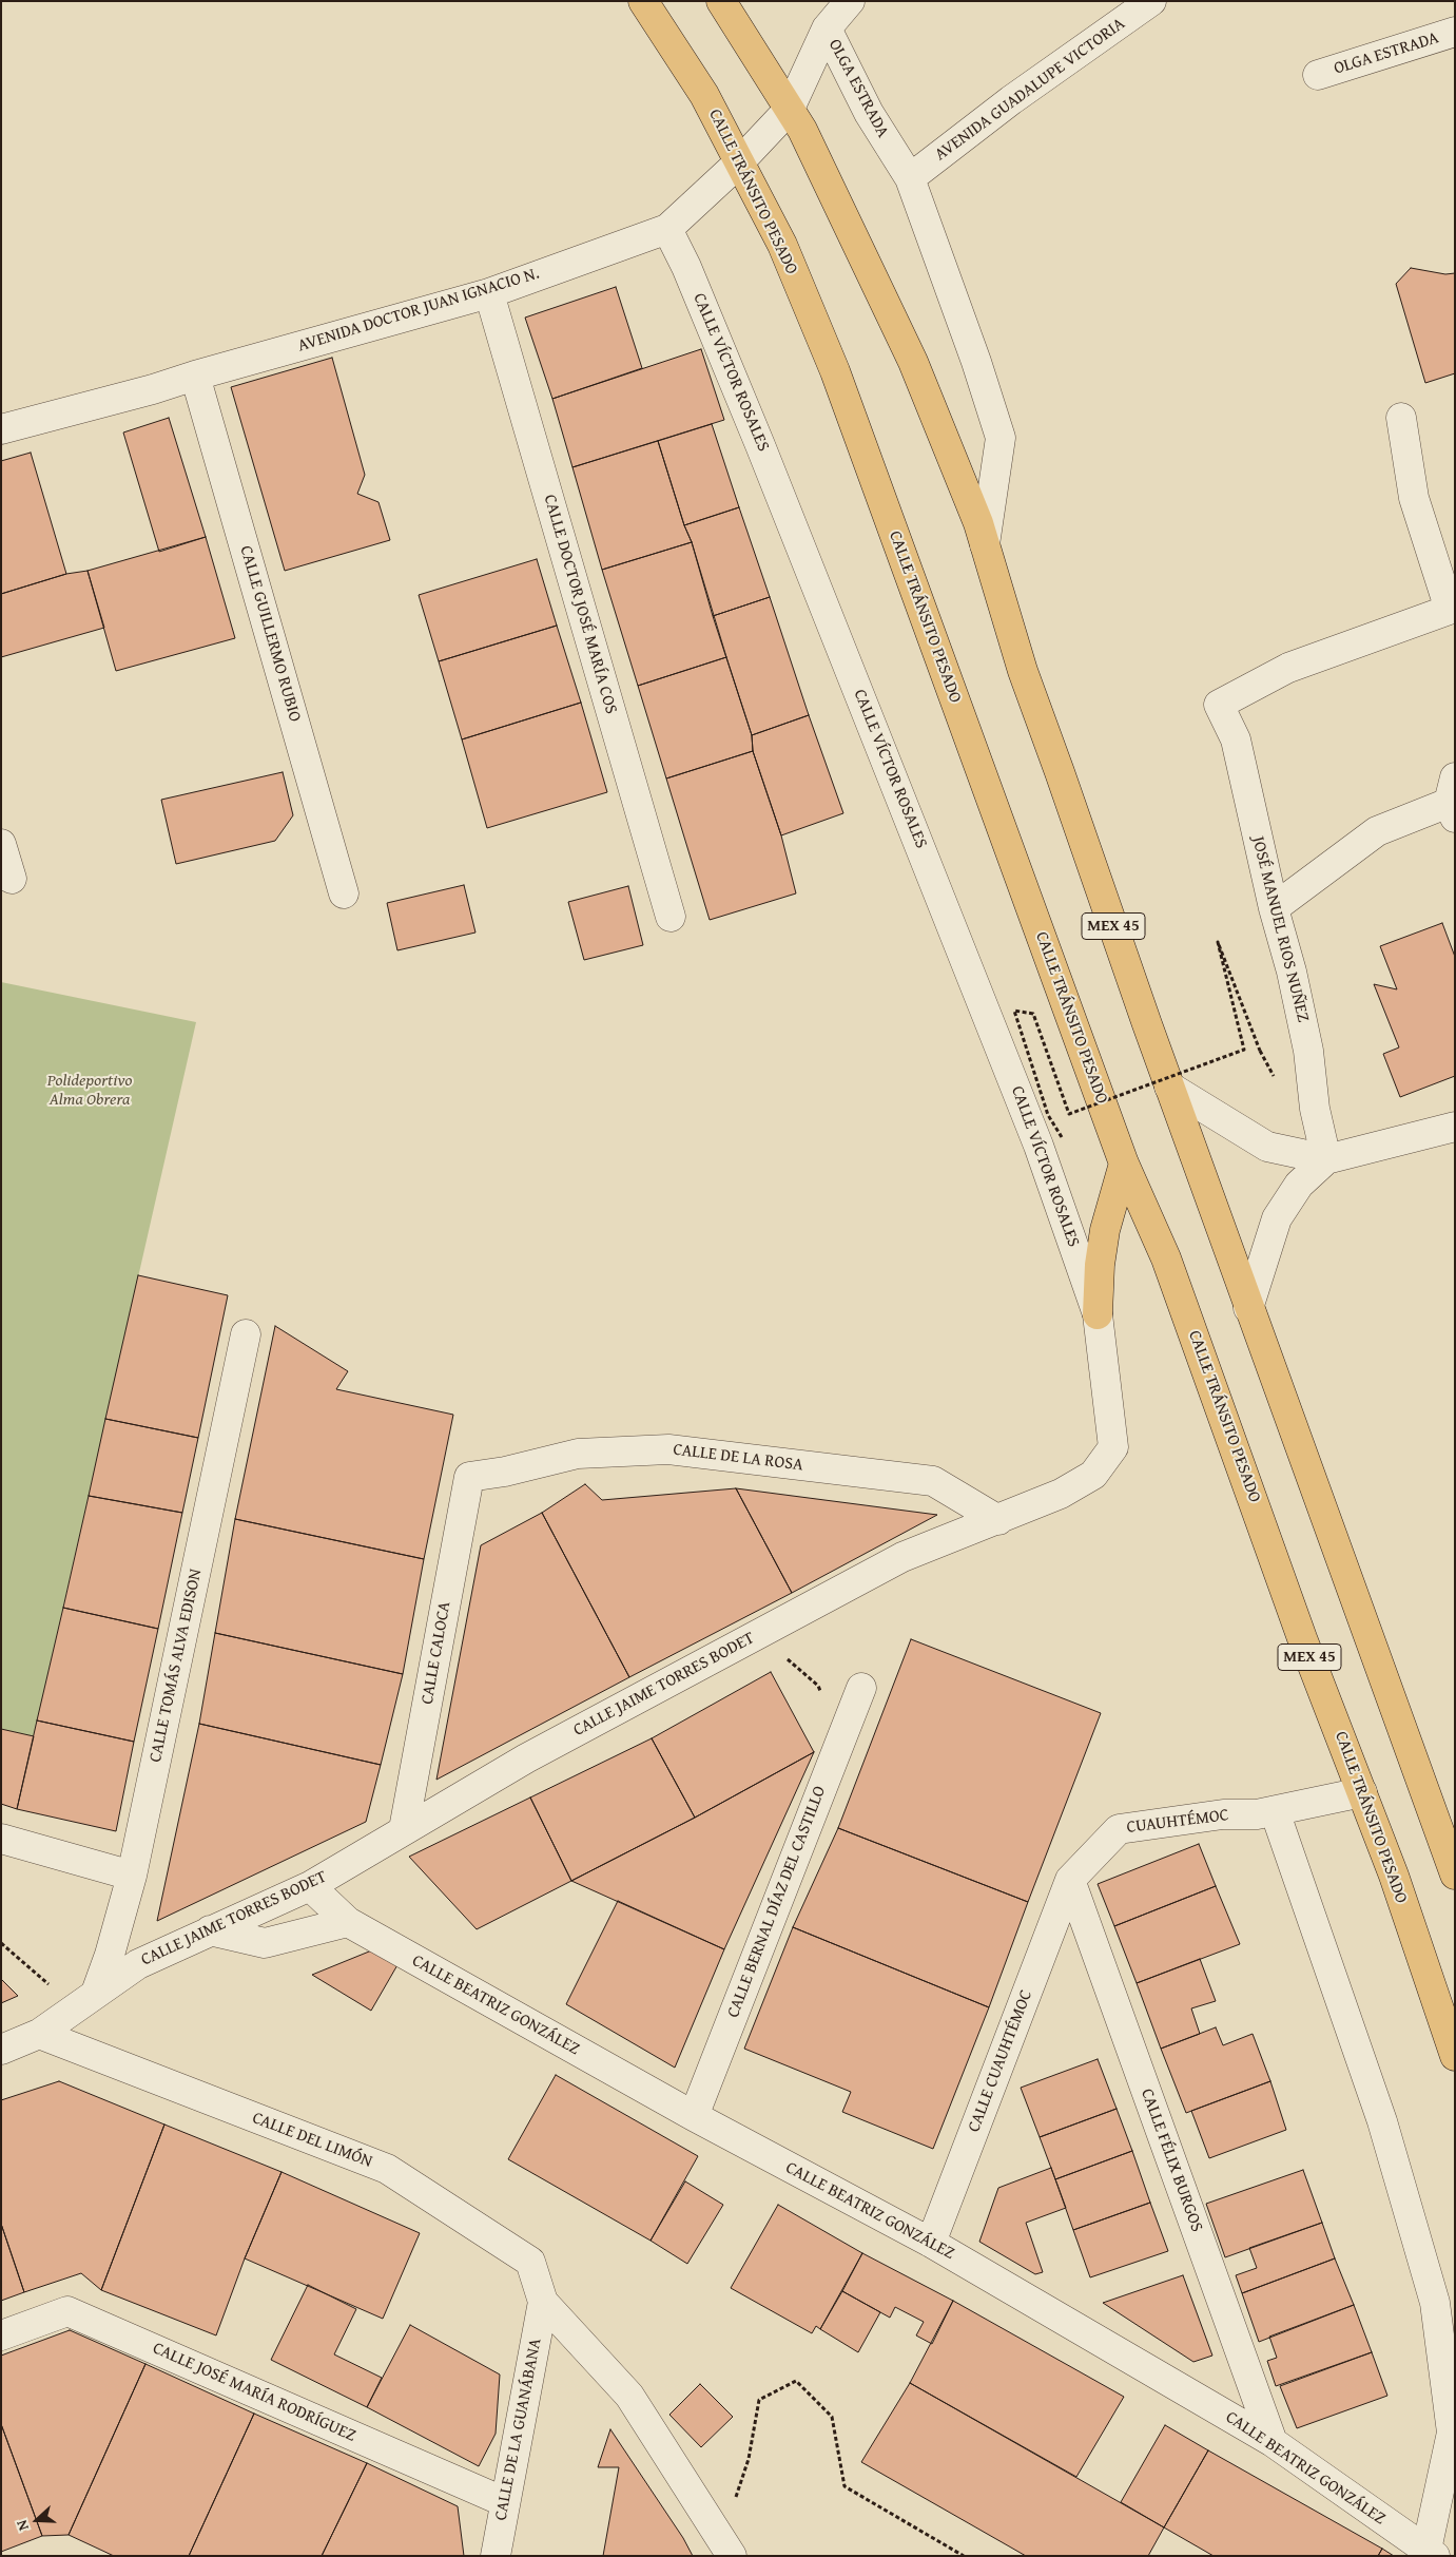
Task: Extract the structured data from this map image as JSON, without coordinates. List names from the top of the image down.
{
  "streets": {
    "main road": ["CALLE TRÁNSITO PESADO", "MEX 45"],
    "street": [
      "OLGA ESTRADA",
      "AVENIDA GUADALUPE VICTORIA",
      "AVENIDA DOCTOR JUAN IGNACIO N.",
      "CALLE VÍCTOR ROSALES",
      "CALLE DOCTOR JOSÉ MARÍA COS",
      "CALLE GUILLERMO RUBIO",
      "JOSÉ MANUEL RIOS NUÑEZ",
      "CALLE DE LA ROSA",
      "CALLE CALOCA",
      "CALLE TOMÁS ALVA EDISON",
      "CALLE JAIME TORRES BODET",
      "CUAUHTÉMOC",
      "CALLE BERNAL DÍAZ DEL CASTILLO",
      "CALLE BEATRIZ GONZÁLEZ",
      "CALLE CUAUHTÉMOC",
      "CALLE DEL LIMÓN",
      "CALLE FÉLIX BURGOS",
      "CALLE JOSÉ MARÍA RODRÍGUEZ",
      "CALLE DE LA GUANÁBANA"
    ]
  },
  "crossings": [
    ["OLGA ESTRADA", "AVENIDA GUADALUPE VICTORIA"],
    ["OLGA ESTRADA", "AVENIDA DOCTOR JUAN IGNACIO N."],
    ["OLGA ESTRADA", "MEX 45"],
    ["CALLE TRÁNSITO PESADO", "AVENIDA DOCTOR JUAN IGNACIO N."],
    ["CALLE TRÁNSITO PESADO", "CUAUHTÉMOC"],
    ["AVENIDA DOCTOR JUAN IGNACIO N.", "CALLE VÍCTOR ROSALES"],
    ["AVENIDA DOCTOR JUAN IGNACIO N.", "CALLE DOCTOR JOSÉ MARÍA COS"],
    ["AVENIDA DOCTOR JUAN IGNACIO N.", "CALLE GUILLERMO RUBIO"],
    ["AVENIDA DOCTOR JUAN IGNACIO N.", "MEX 45"],
    ["CALLE VÍCTOR ROSALES", "CALLE JAIME TORRES BODET"],
    ["CALLE DE LA ROSA", "CALLE CALOCA"],
    ["CALLE DE LA ROSA", "CALLE JAIME TORRES BODET"],
    ["CALLE CALOCA", "CALLE JAIME TORRES BODET"],
    ["CALLE TOMÁS ALVA EDISON", "CALLE JAIME TORRES BODET"],
    ["CALLE JAIME TORRES BODET", "CALLE BEATRIZ GONZÁLEZ"],
    ["CALLE JAIME TORRES BODET", "CALLE DEL LIMÓN"],
    ["CUAUHTÉMOC", "CALLE CUAUHTÉMOC"],
    ["CUAUHTÉMOC", "CALLE FÉLIX BURGOS"],
    ["CALLE BERNAL DÍAZ DEL CASTILLO", "CALLE BEATRIZ GONZÁLEZ"],
    ["CALLE BEATRIZ GONZÁLEZ", "CALLE CUAUHTÉMOC"],
    ["CALLE BEATRIZ GONZÁLEZ", "CALLE FÉLIX BURGOS"],
    ["CALLE CUAUHTÉMOC", "CALLE FÉLIX BURGOS"],
    ["CALLE DEL LIMÓN", "CALLE DE LA GUANÁBANA"],
    ["CALLE JOSÉ MARÍA RODRÍGUEZ", "CALLE DE LA GUANÁBANA"]
  ],
  "parks": ["Polideportivo Alma Obrera"],
  "north": "left"
}
